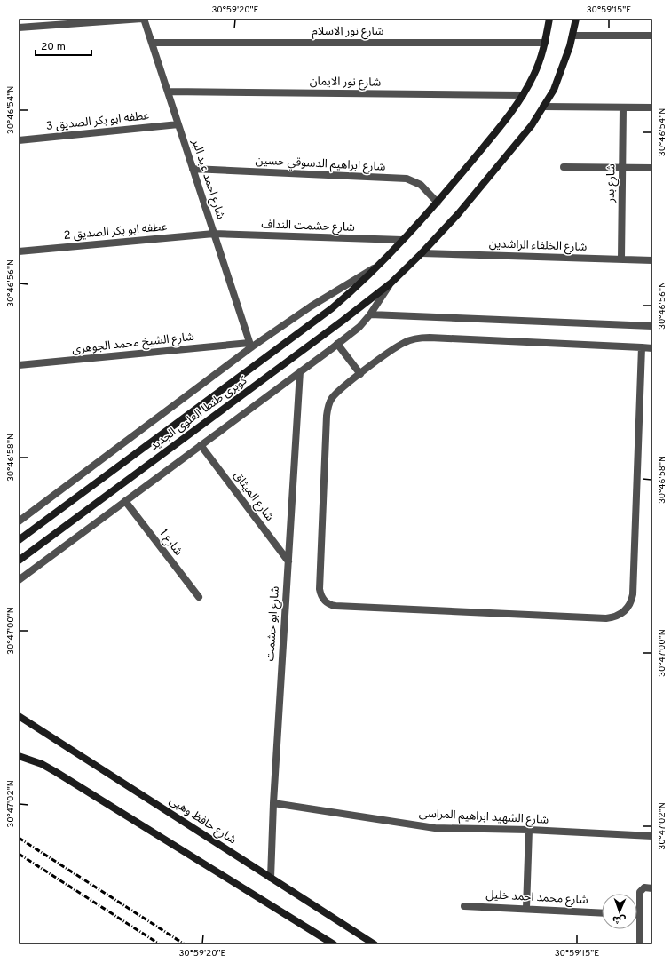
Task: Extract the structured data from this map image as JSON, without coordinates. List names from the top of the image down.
{
  "streets": {
    "main road": ["كوبرى طنطا العلوى الجديد", "شارع حافظ وهبى"],
    "street": [
      "شارع نور الاسلام",
      "شارع نور الايمان",
      "عطفه ابو بكر الصديق 3",
      "شارع ابراهيم الدسوقي حسين",
      "شارع احمد عبد البر",
      "شارع بدر",
      "شارع حشمت النداف",
      "عطفه ابو بكر الصديق 2",
      "شارع الخلفاء الراشدين",
      "شارع الشيخ محمد الجوهرى",
      "شارع الميثاق",
      "شارع 1",
      "شارع ابو حشمت",
      "شارع الشهيد ابراهيم المراسى",
      "شارع محمد احمد خليل"
    ]
  },
  "crossings": [
    ["شارع نور الاسلام", "شارع احمد عبد البر"],
    ["شارع نور الاسلام", "كوبرى طنطا العلوى الجديد"],
    ["شارع نور الايمان", "شارع احمد عبد البر"],
    ["شارع نور الايمان", "كوبرى طنطا العلوى الجديد"],
    ["عطفه ابو بكر الصديق 3", "شارع احمد عبد البر"],
    ["شارع ابراهيم الدسوقي حسين", "شارع احمد عبد البر"],
    ["شارع ابراهيم الدسوقي حسين", "كوبرى طنطا العلوى الجديد"],
    ["شارع احمد عبد البر", "شارع حشمت النداف"],
    ["شارع احمد عبد البر", "عطفه ابو بكر الصديق 2"],
    ["شارع احمد عبد البر", "شارع الشيخ محمد الجوهرى"],
    ["شارع بدر", "شارع الخلفاء الراشدين"],
    ["شارع حشمت النداف", "عطفه ابو بكر الصديق 2"],
    ["شارع حشمت النداف", "كوبرى طنطا العلوى الجديد"],
    ["شارع الخلفاء الراشدين", "كوبرى طنطا العلوى الجديد"],
    ["شارع الميثاق", "شارع ابو حشمت"],
    ["شارع ابو حشمت", "شارع الشهيد ابراهيم المراسى"],
    ["شارع ابو حشمت", "شارع حافظ وهبى"]
  ],
  "scale_bar": "20 m",
  "north": "bottom",
  "coordinates": [
    "30°59'20\"E",
    "30°59'15\"E",
    "30°46'54\"N",
    "30°46'56\"N",
    "30°46'58\"N",
    "30°47'00\"N",
    "30°47'02\"N"
  ]
}
